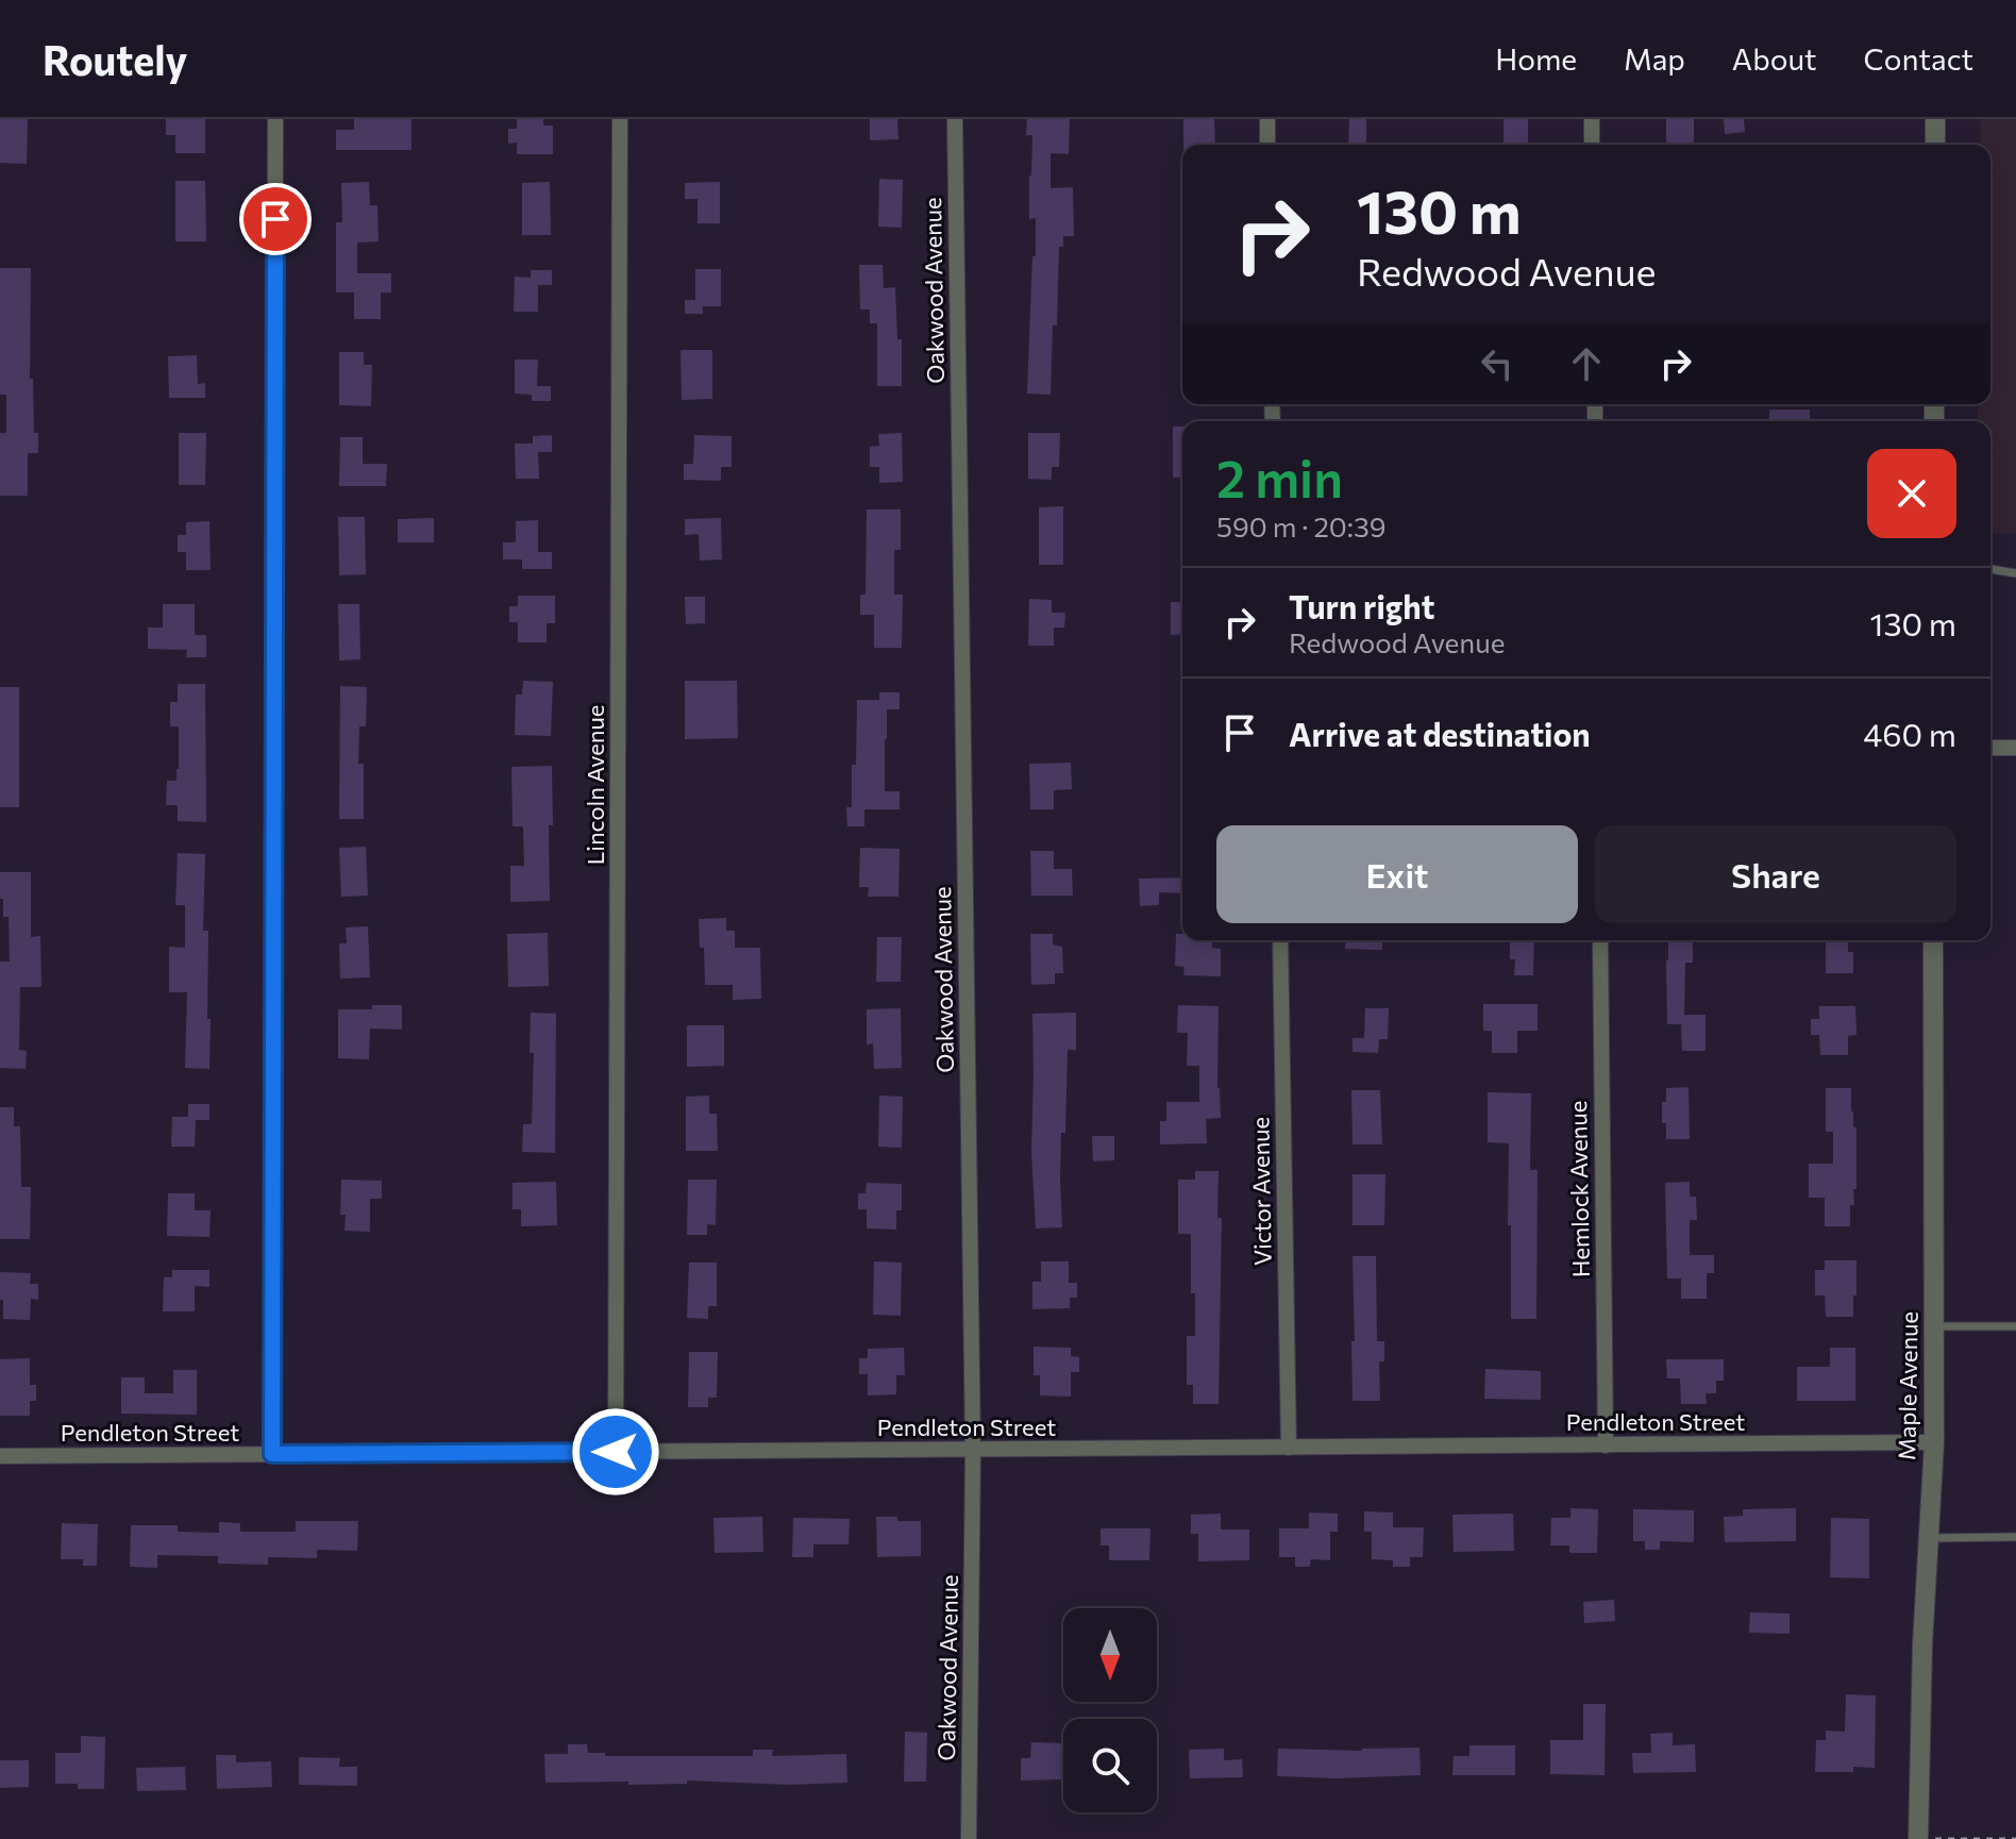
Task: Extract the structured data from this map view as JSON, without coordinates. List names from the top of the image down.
{
  "streets": {
    "street": [
      "Oakwood Avenue",
      "Lincoln Avenue",
      "Hemlock Avenue",
      "Victor Avenue",
      "Maple Avenue",
      "Pendleton Street"
    ]
  },
  "crossings": [
    ["Oakwood Avenue", "Pendleton Street"],
    ["Lincoln Avenue", "Pendleton Street"],
    ["Hemlock Avenue", "Pendleton Street"],
    ["Victor Avenue", "Pendleton Street"],
    ["Maple Avenue", "Pendleton Street"]
  ],
  "north": "bottom",
  "page": {
    "header": "Routely",
    "nav": [
      "Home",
      "Map",
      "About",
      "Contact"
    ],
    "turn": ["130 m", "Redwood Avenue"],
    "heading": ["2 min", "590 m · 20:39"],
    "list": [
      {
        "name": "Turn right",
        "note": "Redwood Avenue",
        "value": "130 m"
      },
      {
        "name": "Arrive at destination",
        "value": "460 m"
      }
    ],
    "buttons": ["Exit", "Share"]
  }
}
